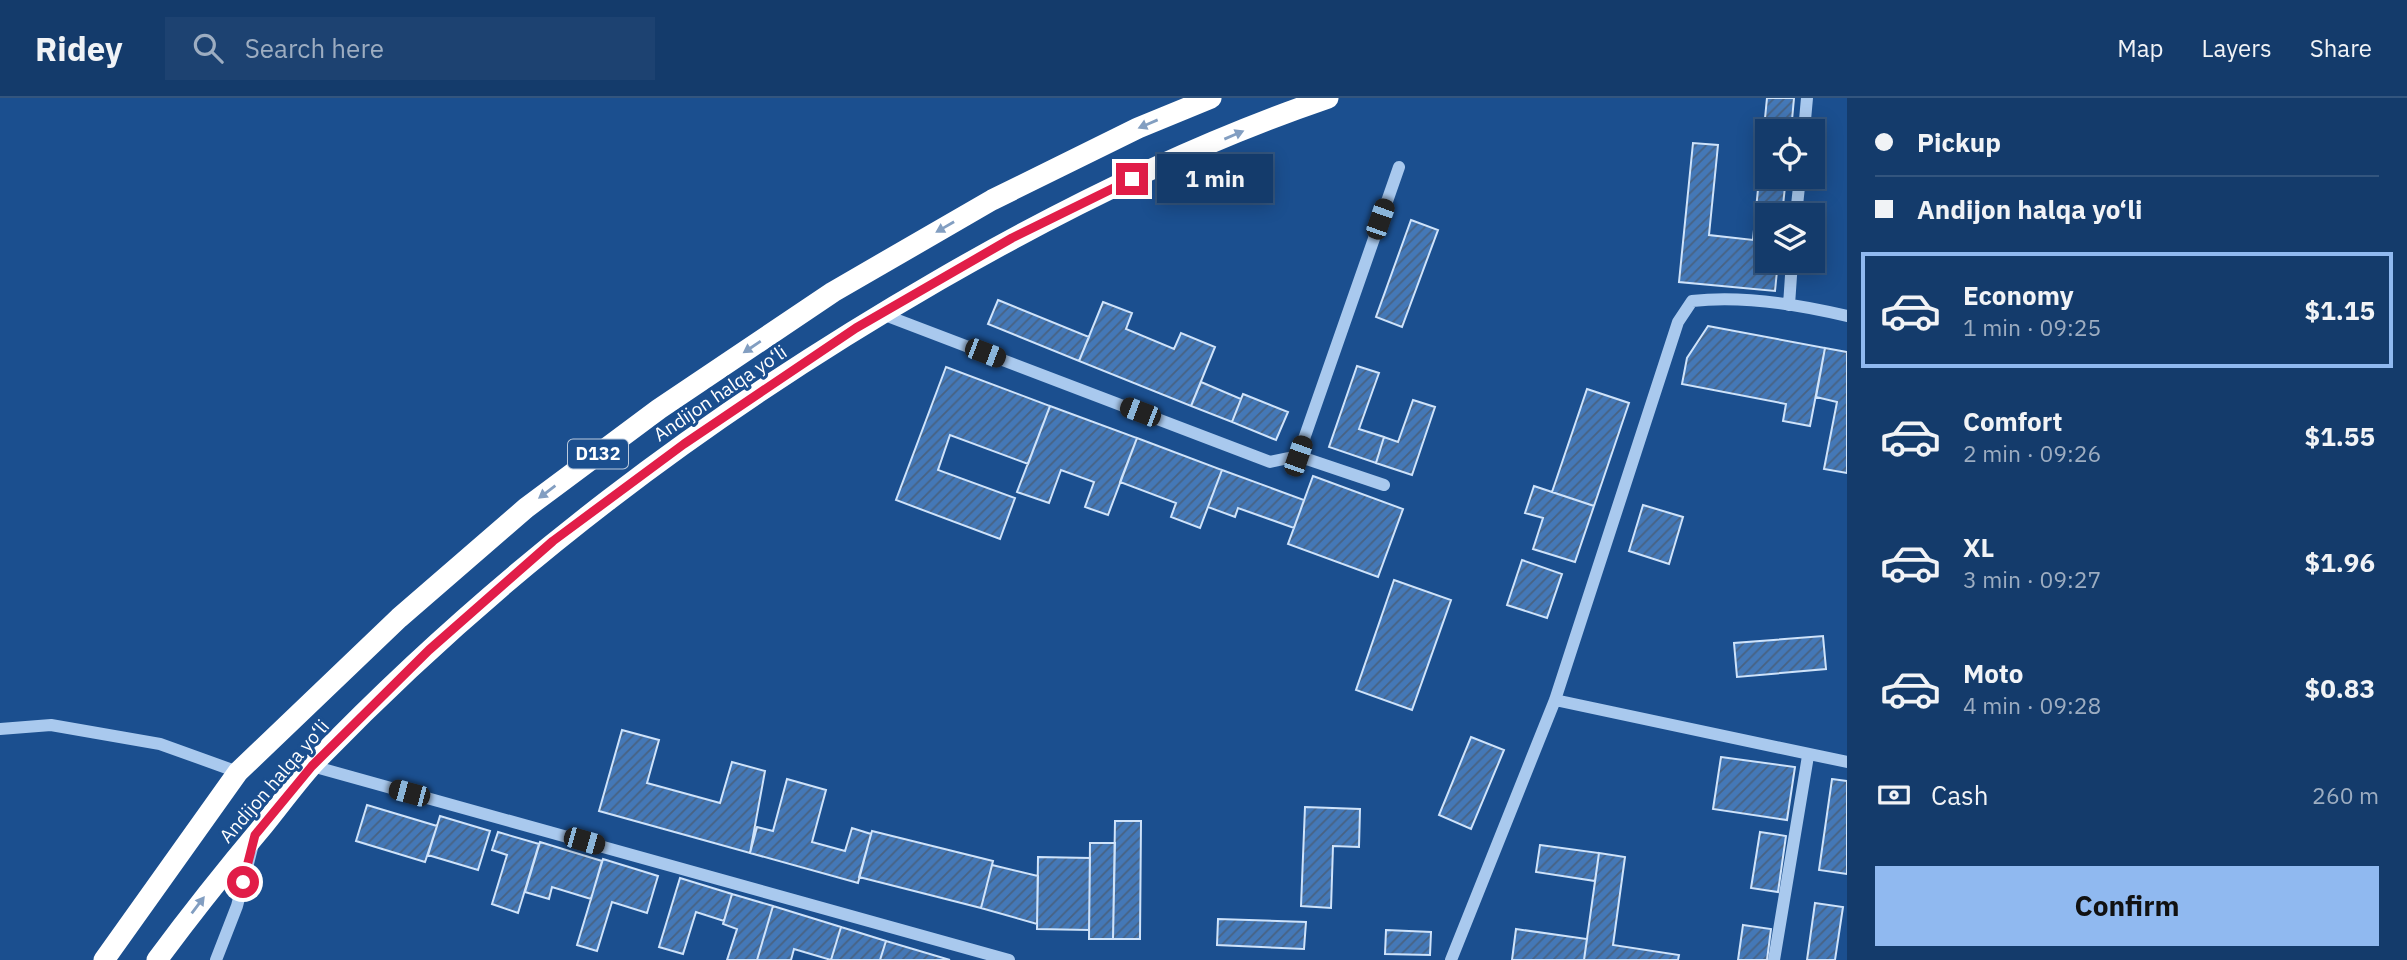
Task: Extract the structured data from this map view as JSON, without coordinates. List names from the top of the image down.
{
  "streets": {
    "highway": ["Andijon halqa yo‘li", "D132"]
  },
  "page": {
    "header": "Ridey",
    "search": "Search here",
    "nav": ["Map", "Layers", "Share"],
    "banner": ["Pickup", "Andijon halqa yo‘li"],
    "bubble": "1 min",
    "list": [
      {
        "name": "Economy",
        "note": "1 min · 09:25",
        "value": "$1.15"
      },
      {
        "name": "Comfort",
        "note": "2 min · 09:26",
        "value": "$1.55"
      },
      {
        "name": "XL",
        "note": "3 min · 09:27",
        "value": "$1.96"
      },
      {
        "name": "Moto",
        "note": "4 min · 09:28",
        "value": "$0.83"
      }
    ],
    "pay": ["Cash", "260 m"],
    "buttons": "Confirm"
  }
}
